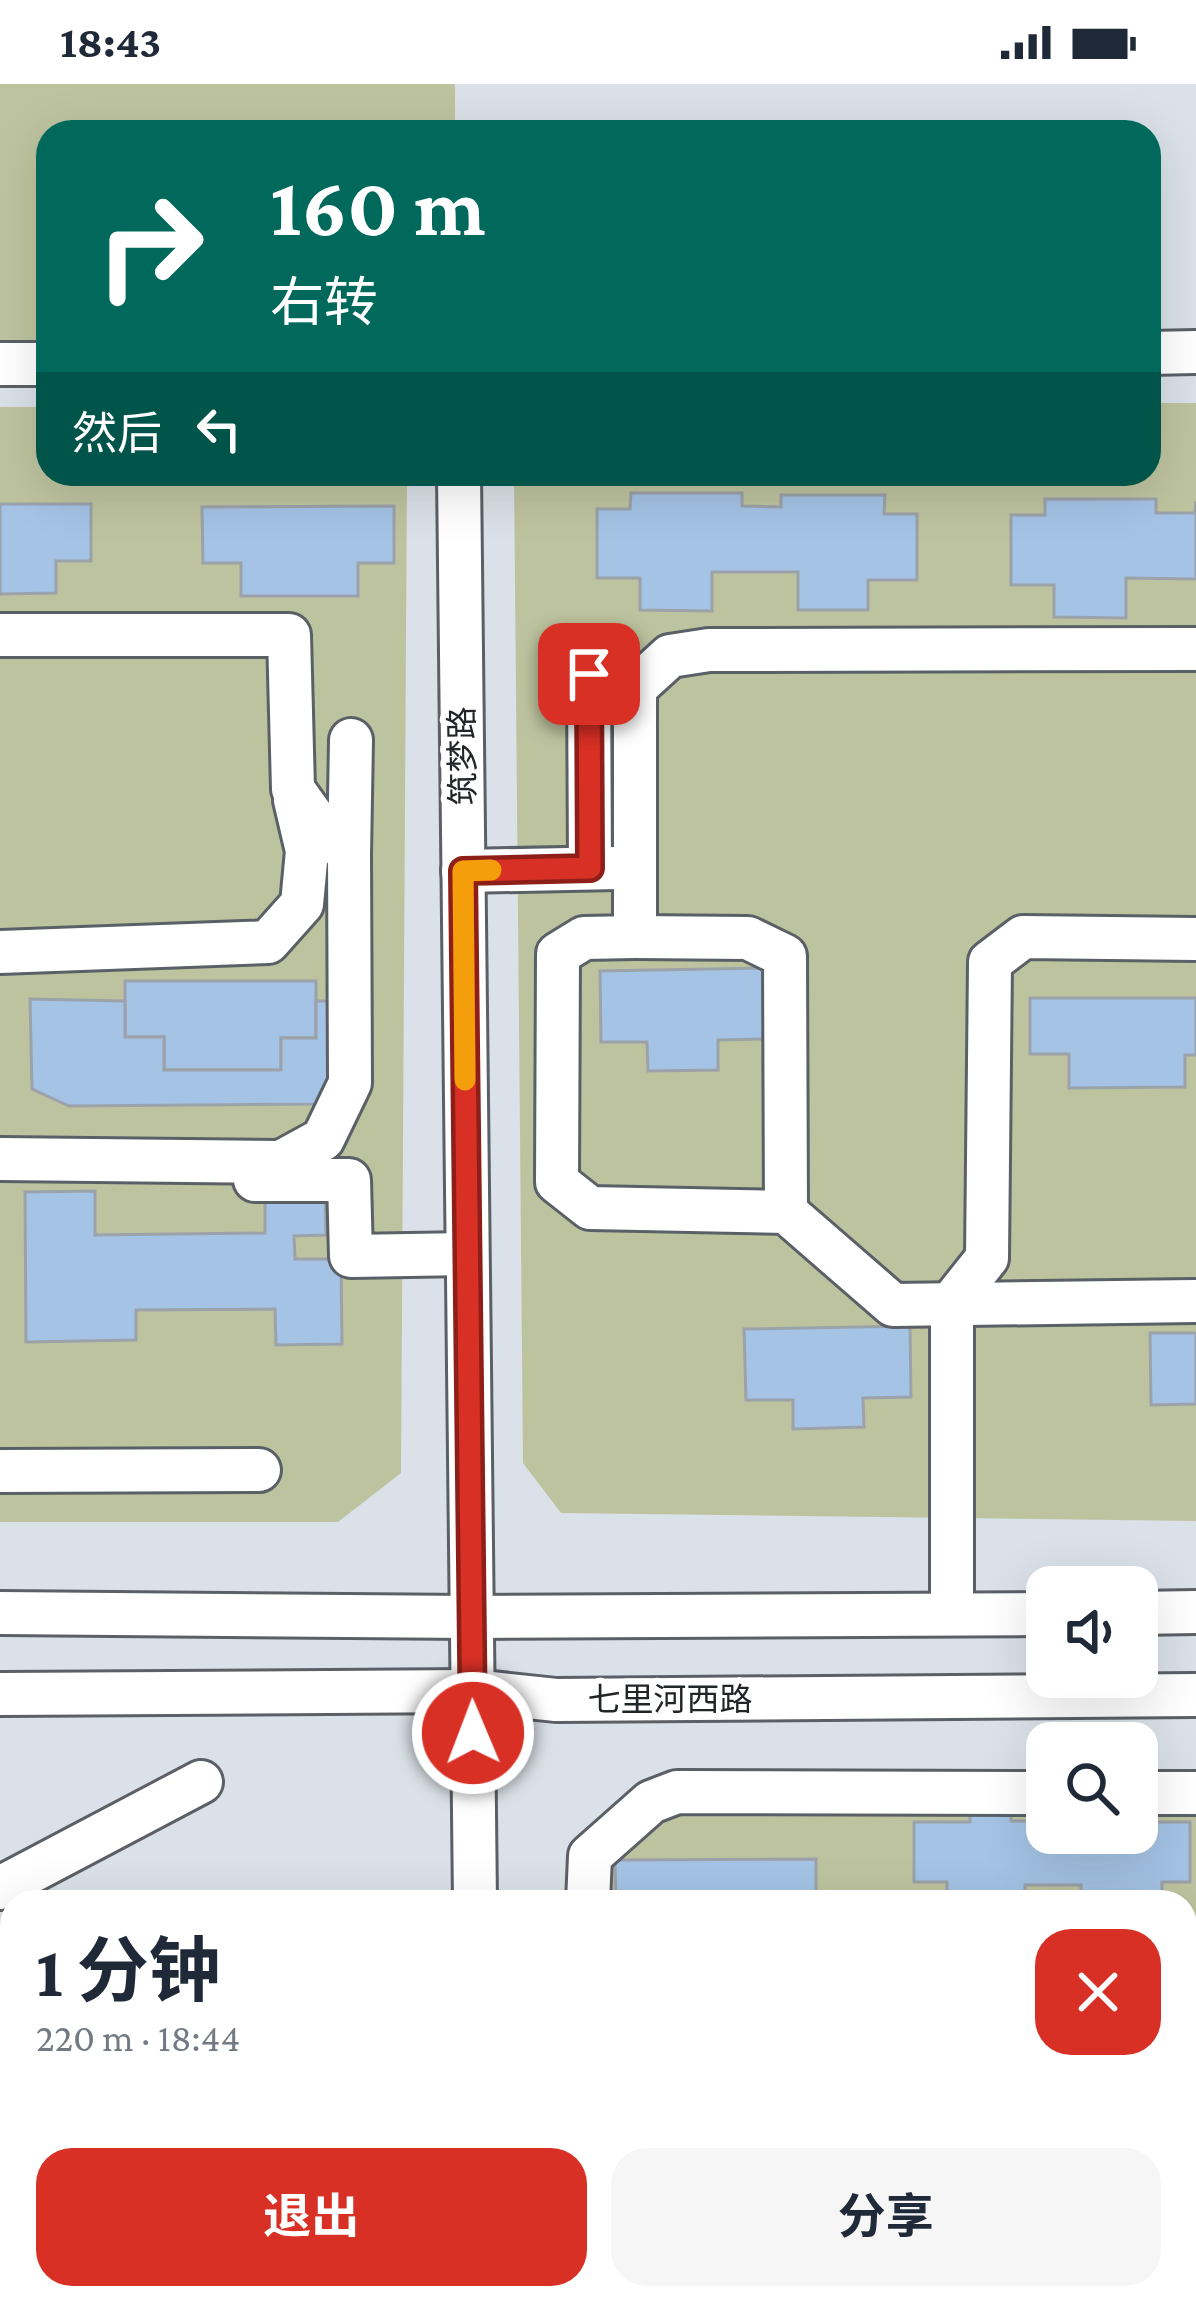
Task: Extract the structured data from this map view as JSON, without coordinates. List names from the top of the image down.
{
  "streets": {
    "street": ["筑梦路", "七里河西路"]
  },
  "crossings": [
    ["筑梦路", "七里河西路"]
  ],
  "page": {
    "status": "18:43",
    "turn": ["160 m", "右转"],
    "then": "然后",
    "heading": ["1 分钟", "220 m · 18:44"],
    "buttons": ["退出", "分享"]
  }
}
